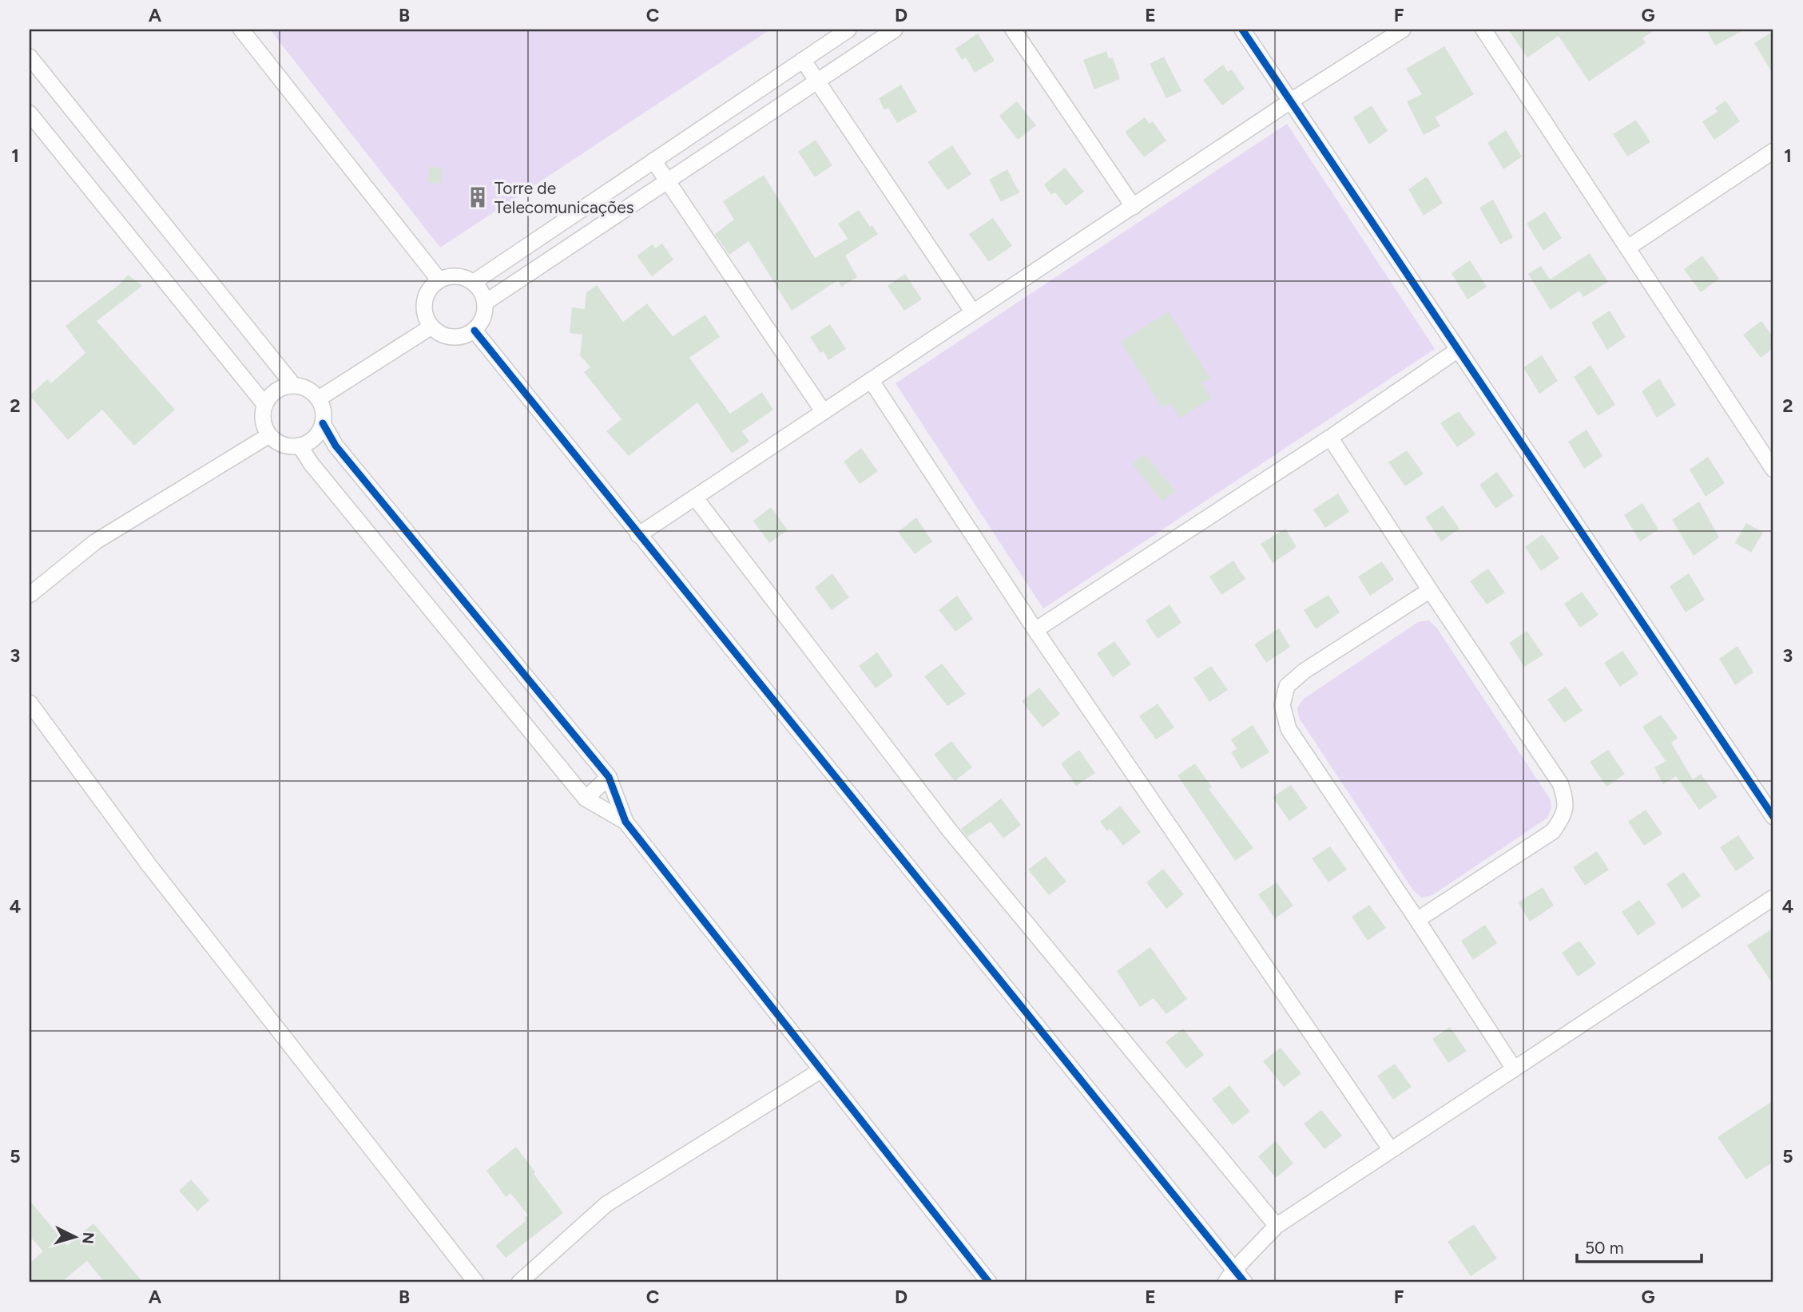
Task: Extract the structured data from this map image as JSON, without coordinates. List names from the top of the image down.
{
  "places": {
    "building": ["Torre de Telecomunicações"]
  },
  "scale_bar": "50 m",
  "north": "right",
  "grid": {
    "columns": [
      "A",
      "B",
      "C",
      "D",
      "E",
      "F",
      "G"
    ],
    "rows": [
      "1",
      "2",
      "3",
      "4",
      "5"
    ]
  }
}
